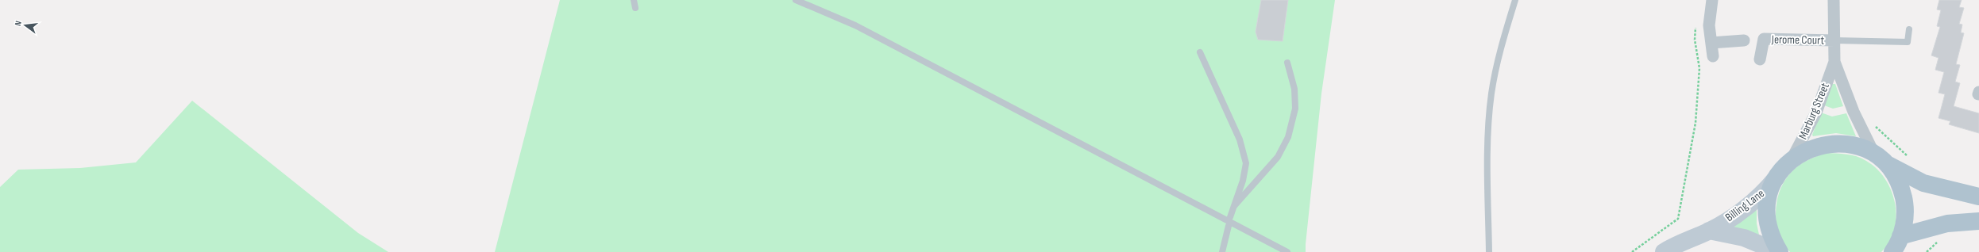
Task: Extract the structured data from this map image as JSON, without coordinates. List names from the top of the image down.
{
  "streets": {
    "street": ["Jerome Court", "Marburg Street", "Billing Lane"]
  },
  "crossings": [
    ["Jerome Court", "Marburg Street"]
  ],
  "north": "left"
}
